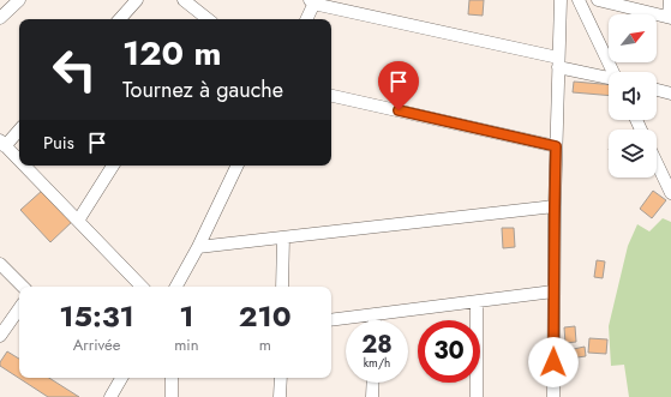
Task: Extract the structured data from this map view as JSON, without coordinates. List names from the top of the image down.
{
  "north": "top right",
  "page": {
    "turn": ["120 m", "Tournez à gauche"],
    "then": "Puis",
    "eta": [
      "15:31",
      "Arrivée",
      "1",
      "min",
      "210",
      "m"
    ],
    "speed": "28 km/h",
    "limit": "30"
  }
}
